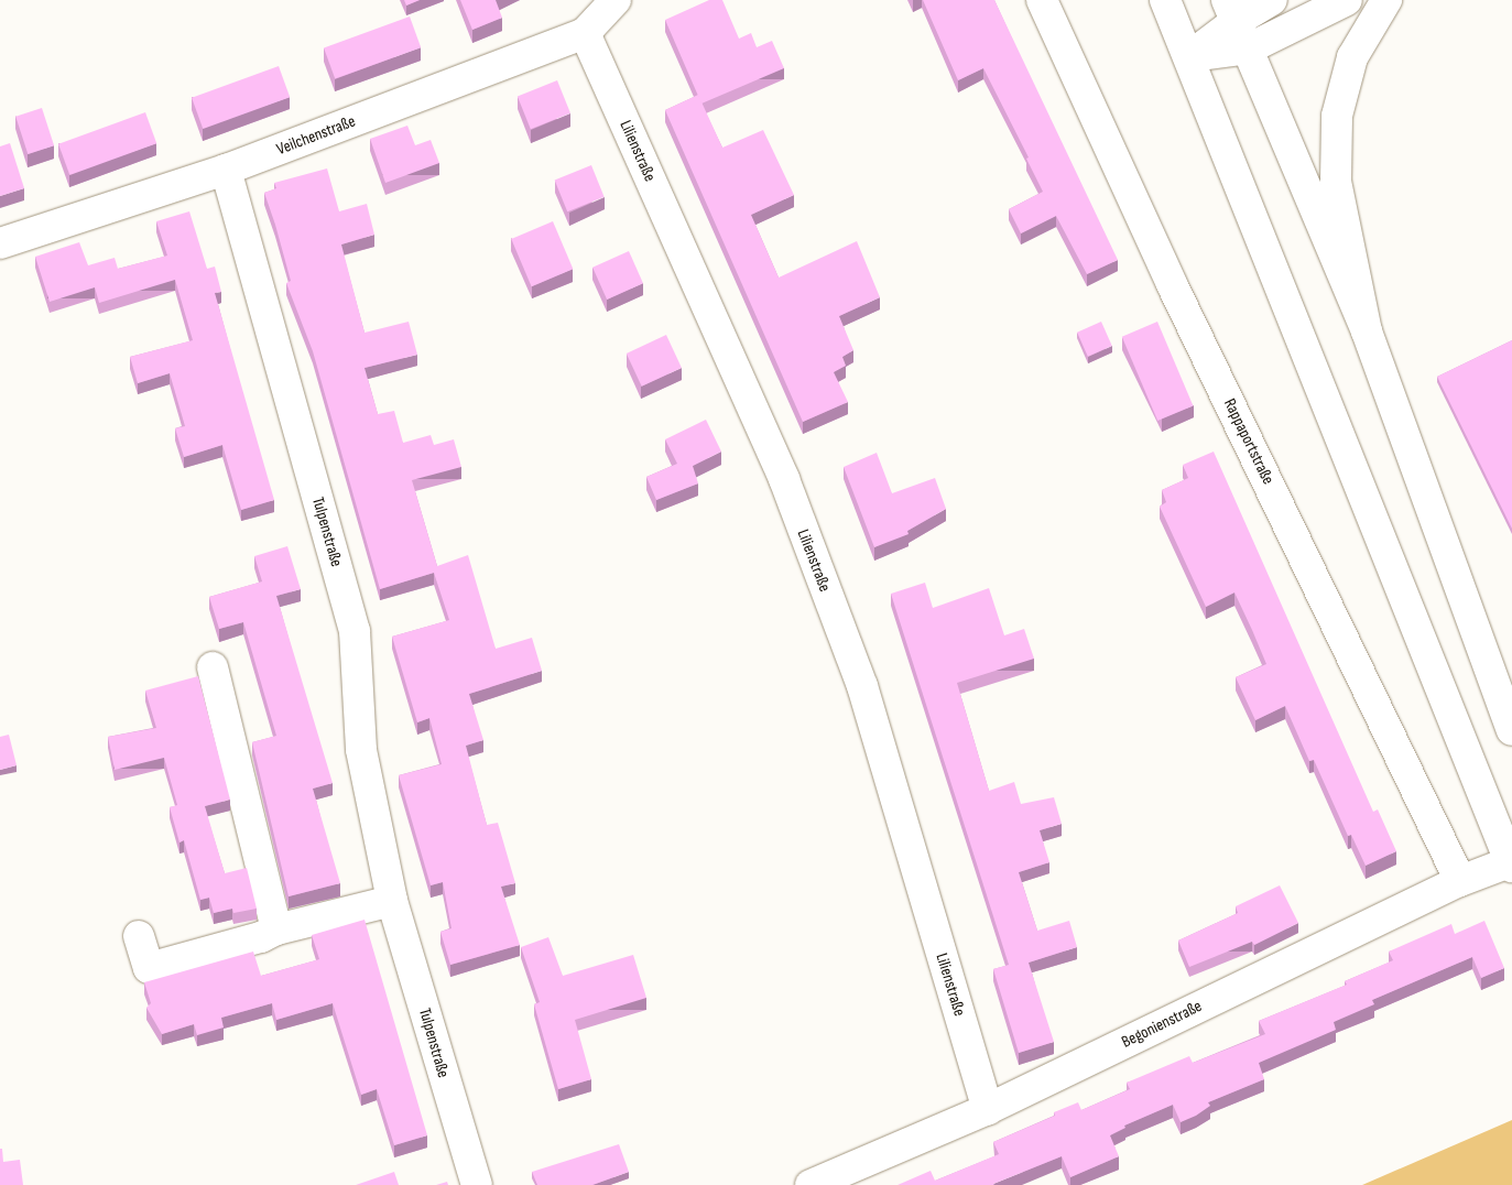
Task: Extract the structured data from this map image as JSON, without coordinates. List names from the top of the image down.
{
  "streets": {
    "main road": [
      "Veilchenstraße",
      "Lilienstraße",
      "Rappaportstraße",
      "Tulpenstraße",
      "Begonienstraße"
    ]
  },
  "crossings": [
    ["Veilchenstraße", "Lilienstraße"],
    ["Veilchenstraße", "Tulpenstraße"],
    ["Lilienstraße", "Begonienstraße"],
    ["Rappaportstraße", "Begonienstraße"]
  ]
}
